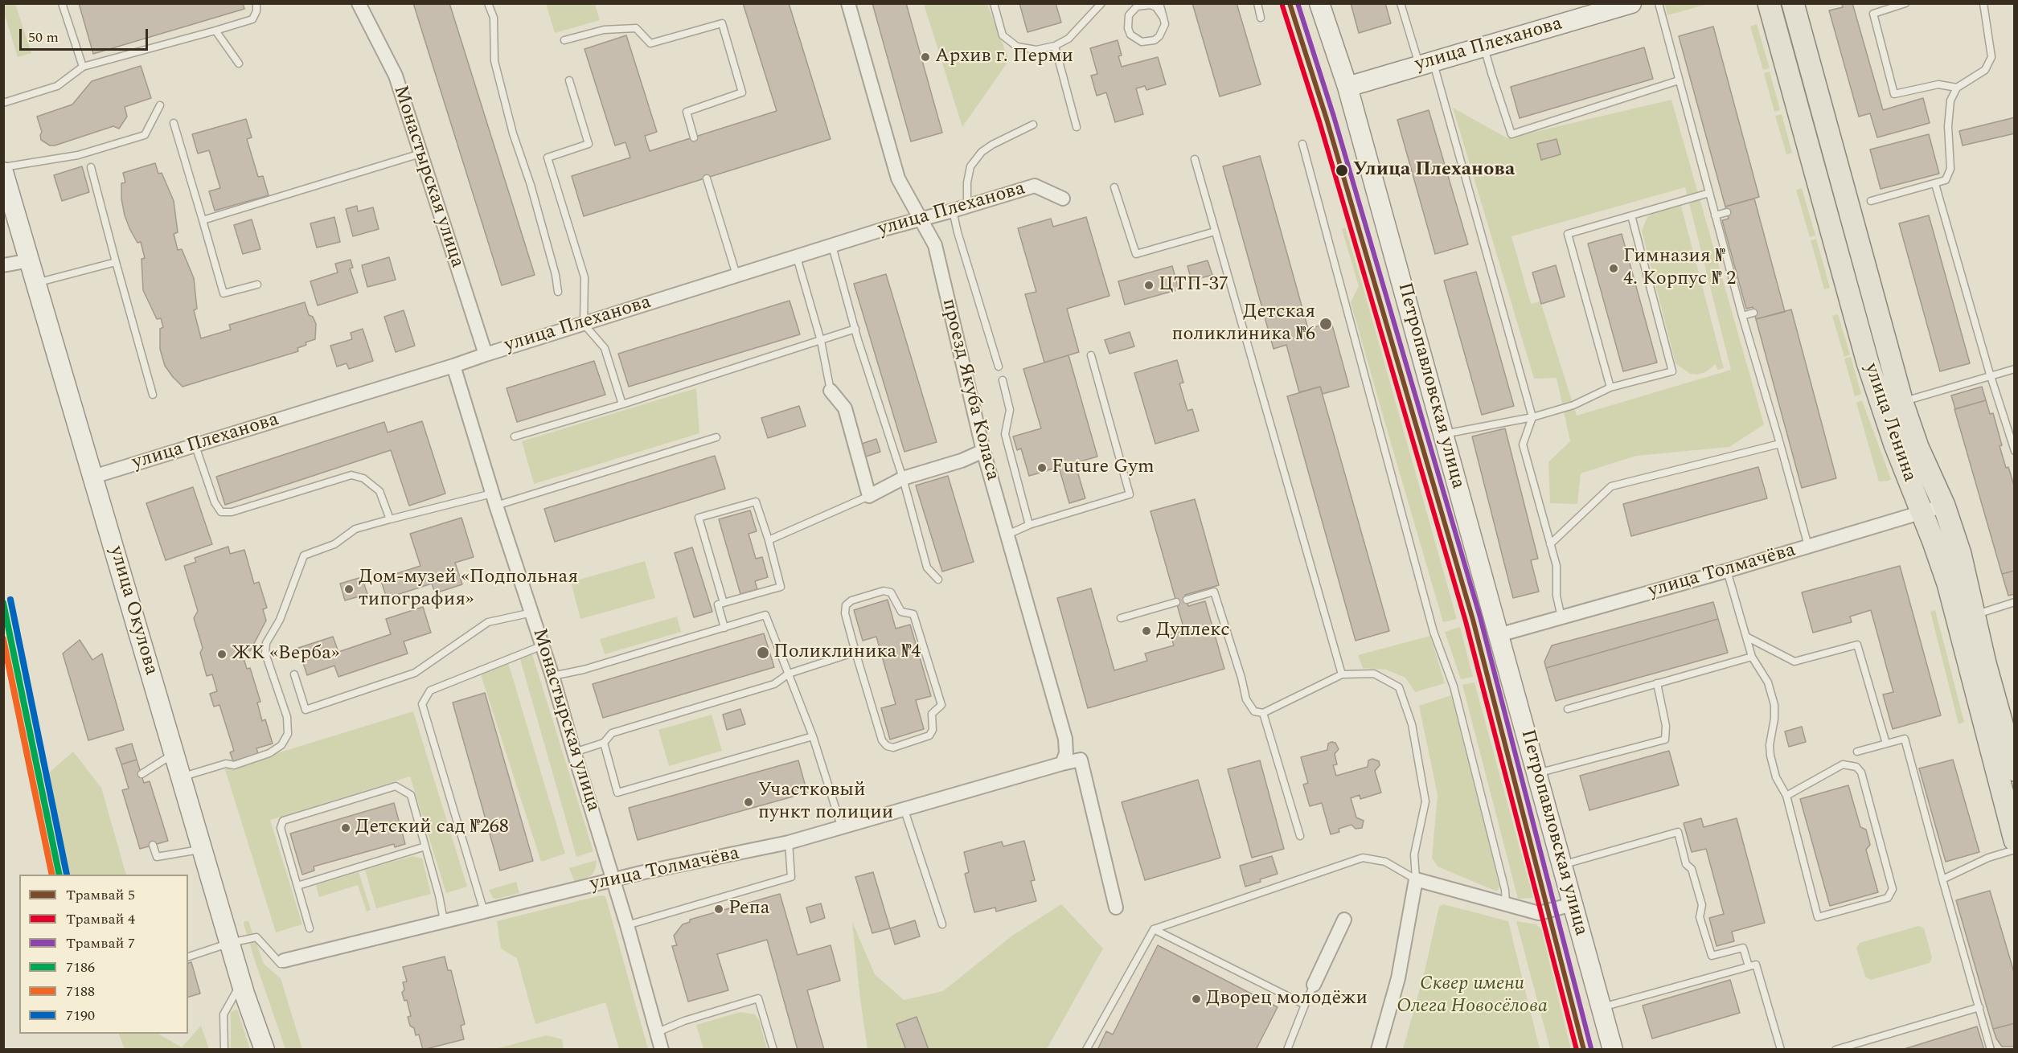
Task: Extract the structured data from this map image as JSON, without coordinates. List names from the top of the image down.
{
  "streets": {
    "main road": [
      "улица Плеханова",
      "Петропавловская улица",
      "улица Ленина",
      "улица Окулова"
    ],
    "street": ["Монастырская улица", "проезд Якуба Коласа", "улица Толмачёва"]
  },
  "crossings": [
    ["улица Плеханова", "Монастырская улица"],
    ["улица Плеханова", "Петропавловская улица"],
    ["улица Плеханова", "проезд Якуба Коласа"],
    ["улица Плеханова", "улица Окулова"],
    ["Монастырская улица", "улица Толмачёва"],
    ["Петропавловская улица", "улица Толмачёва"],
    ["проезд Якуба Коласа", "улица Толмачёва"],
    ["улица Ленина", "улица Толмачёва"]
  ],
  "parks": ["Сквер имени Олега Новосёлова"],
  "places": [
    "Архив г. Перми",
    "Улица Плеханова",
    "Гимназия № 4. Корпус № 2",
    "ЦТП-37",
    "Детская поликлиника №6",
    "Future Gym",
    "Дом-музей «Подпольная типография»",
    "Дуплекс",
    "Поликлиника №4",
    "ЖК «Верба»",
    "Участковый пункт полиции",
    "Детский сад №268",
    "Репа",
    "Дворец молодёжи"
  ],
  "lines": [
    "tram line 5",
    "tram line 7",
    "tram line 4",
    "transit line 7190",
    "transit line 7186",
    "transit line 7188"
  ],
  "legend": [
    "Трамвай 5",
    "Трамвай 4",
    "Трамвай 7",
    "7186",
    "7188",
    "7190"
  ],
  "scale_bar": "50 m"
}
